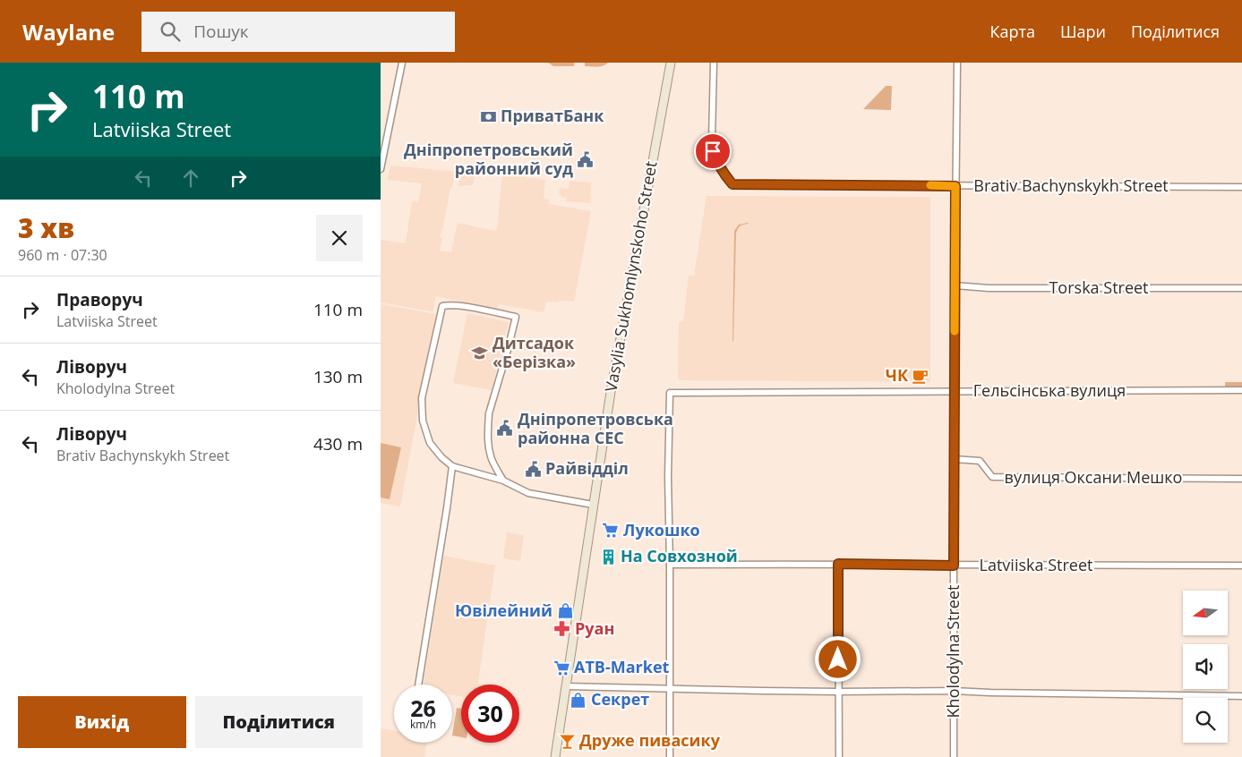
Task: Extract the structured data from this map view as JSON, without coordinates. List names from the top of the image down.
{
  "streets": {
    "main road": ["Vasylia Sukhomlynskoho Street"],
    "street": [
      "Brativ Bachynskykh Street",
      "Torska Street",
      "Гельсінська вулиця",
      "вулиця Оксани Мешко",
      "Latviiska Street",
      "Kholodylna Street"
    ]
  },
  "crossings": [
    ["Brativ Bachynskykh Street", "Kholodylna Street"],
    ["Torska Street", "Kholodylna Street"],
    ["Гельсінська вулиця", "Latviiska Street"],
    ["Гельсінська вулиця", "Kholodylna Street"],
    ["вулиця Оксани Мешко", "Kholodylna Street"],
    ["Latviiska Street", "Kholodylna Street"]
  ],
  "places": {
    "bank": ["ПриватБанк"],
    "public building": ["Дніпропетровський районний суд", "Дніпропетровська районна СЕС", "Райвідділ"],
    "school or university": ["Дитсадок «Берізка»"],
    "cafe": ["ЧК"],
    "supermarket": ["Лукошко", "ATB-Market"],
    "building": ["На Совхозной"],
    "shop": ["Ювілейний", "Секрет"],
    "pharmacy": ["Руан"],
    "bar": ["Друже пивасику"]
  },
  "north": "left",
  "page": {
    "header": "Waylane",
    "search": "Пошук",
    "nav": ["Карта", "Шари", "Поділитися"],
    "turn": ["110 m", "Latviiska Street"],
    "heading": ["3 хв", "960 m · 07:30"],
    "list": [
      {
        "name": "Праворуч",
        "note": "Latviiska Street",
        "value": "110 m"
      },
      {
        "name": "Ліворуч",
        "note": "Kholodylna Street",
        "value": "130 m"
      },
      {
        "name": "Ліворуч",
        "note": "Brativ Bachynskykh Street",
        "value": "430 m"
      }
    ],
    "speed": "26 km/h",
    "limit": "30",
    "buttons": ["Вихід", "Поділитися"]
  }
}
